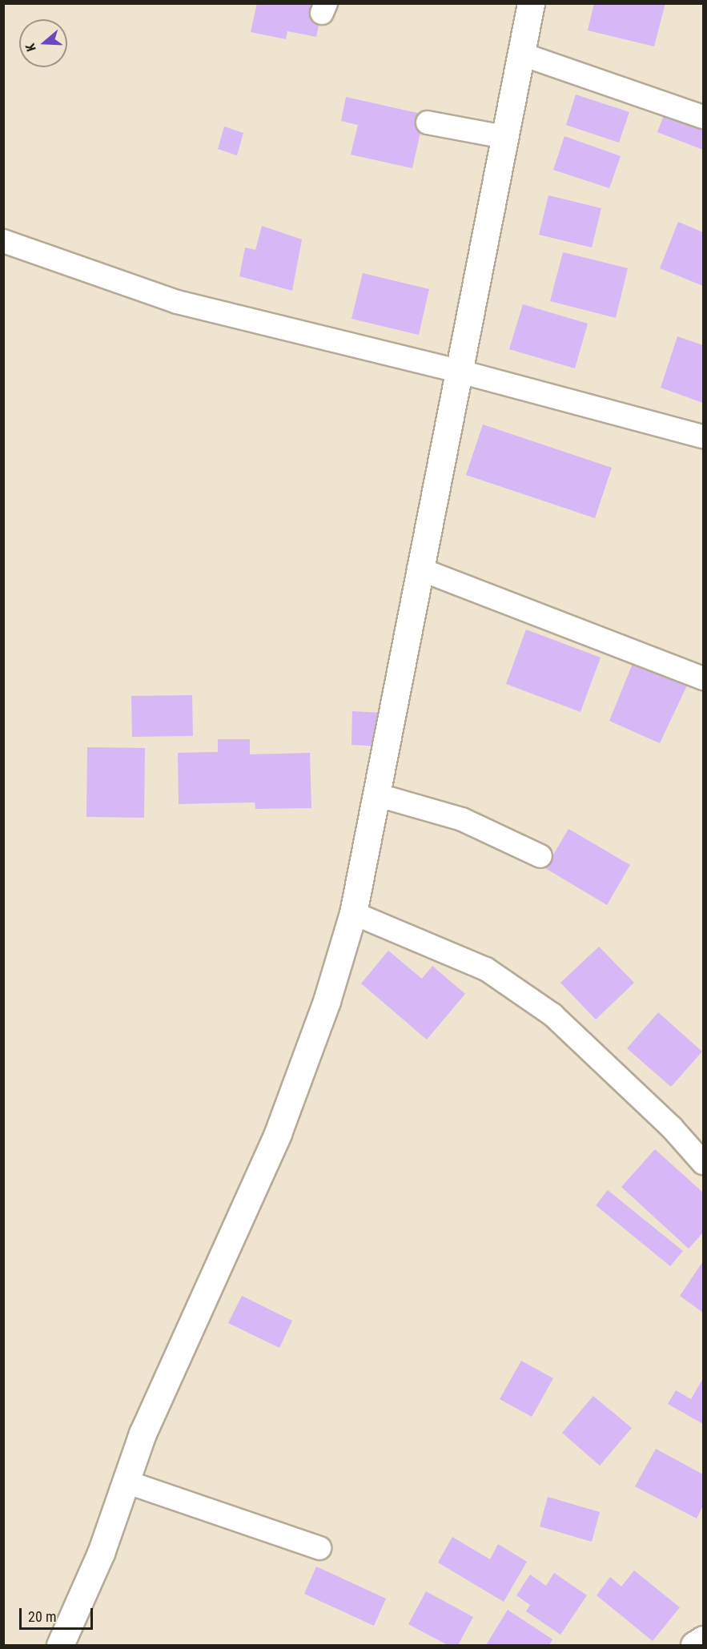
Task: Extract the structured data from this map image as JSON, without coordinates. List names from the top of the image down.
{
  "scale_bar": "20 m",
  "north": "left"
}
